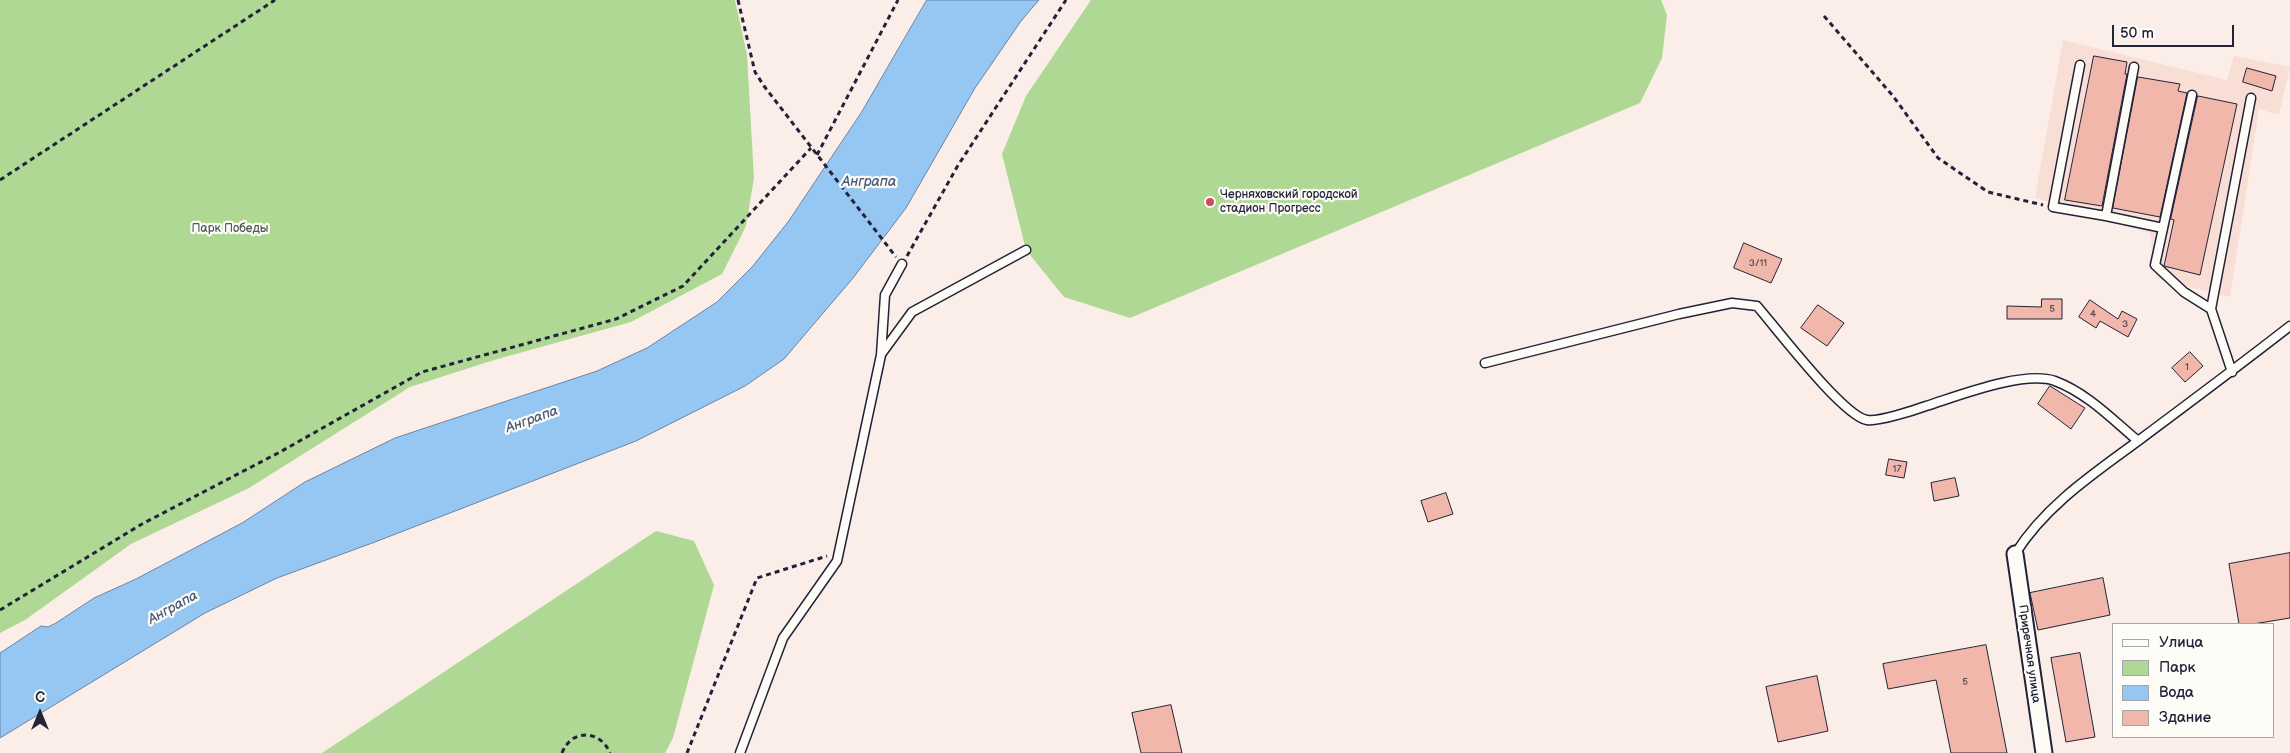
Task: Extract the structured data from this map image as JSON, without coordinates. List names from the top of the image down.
{
  "streets": {
    "street": ["Приречная улица"]
  },
  "water": ["Анграпа"],
  "parks": ["Парк Победы"],
  "places": ["Черняховский городской стадион Прогресс"],
  "house_numbers": [
    "3/11",
    "5",
    "4",
    "3",
    "1",
    "17",
    "5"
  ],
  "legend": [
    "Улица",
    "Парк",
    "Вода",
    "Здание"
  ],
  "scale_bar": "50 m",
  "north": "top"
}
